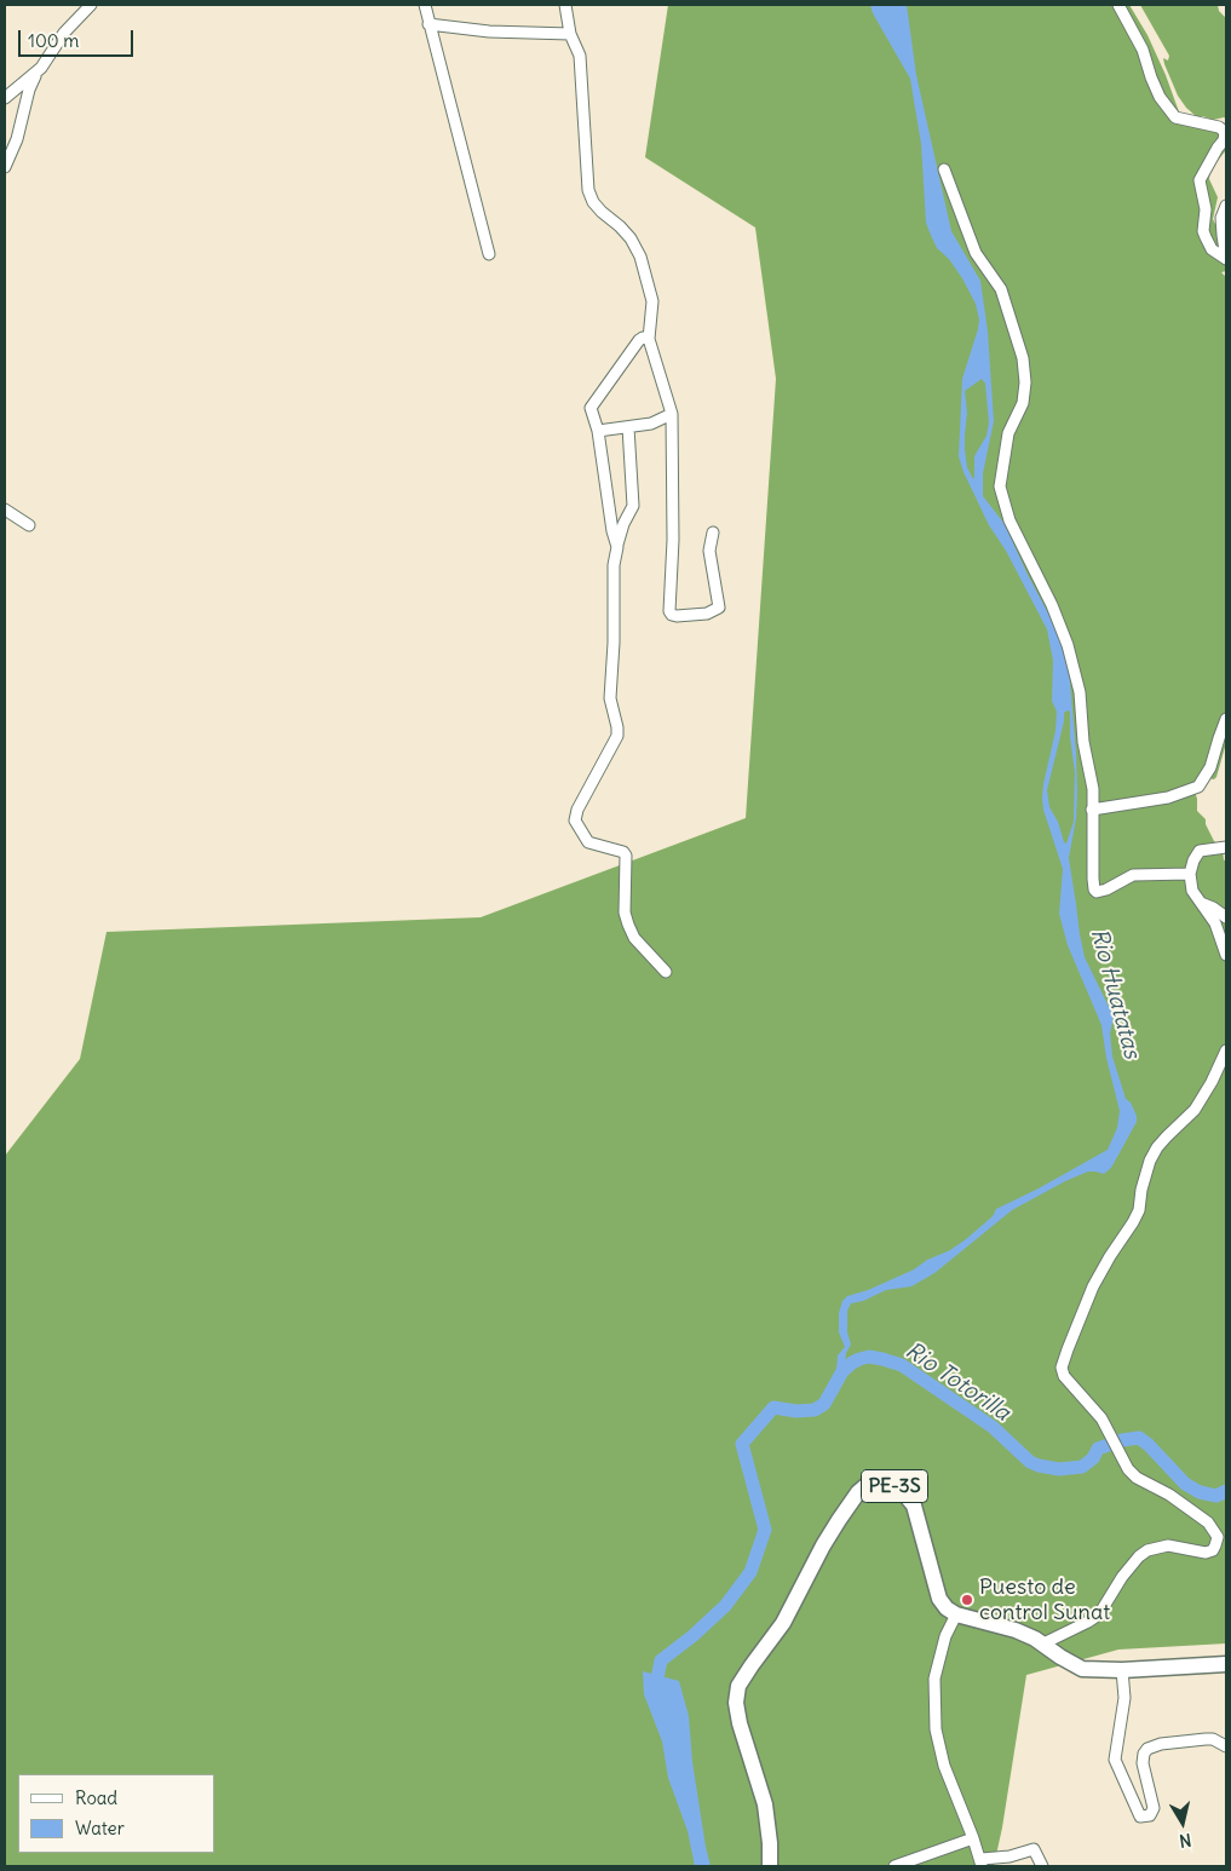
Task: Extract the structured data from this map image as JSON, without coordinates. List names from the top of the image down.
{
  "streets": {
    "highway": ["PE-3S"]
  },
  "water": ["Rio Huatatas", "Rio Totorilla"],
  "places": ["Puesto de control Sunat"],
  "legend": ["Road", "Water"],
  "scale_bar": "100 m",
  "north": "bottom"
}
